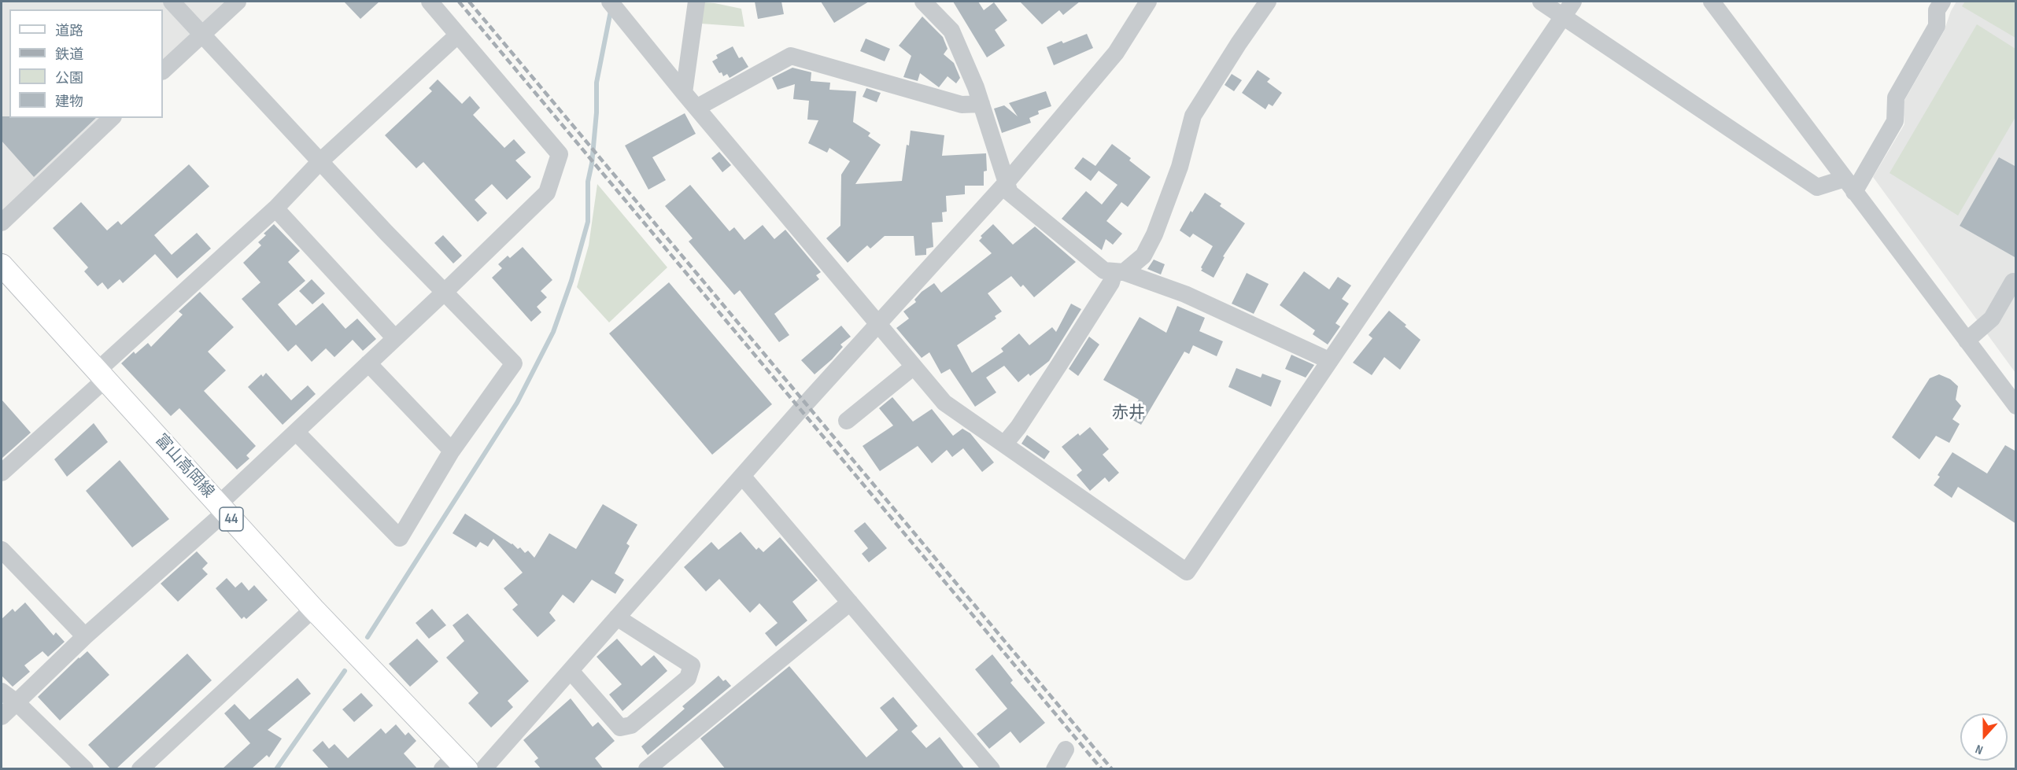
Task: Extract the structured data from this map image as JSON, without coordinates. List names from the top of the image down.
{
  "streets": {
    "main road": ["富山高岡線", "44"]
  },
  "districts": ["赤井"],
  "legend": [
    "道路",
    "鉄道",
    "公園",
    "建物"
  ],
  "north": "bottom"
}
